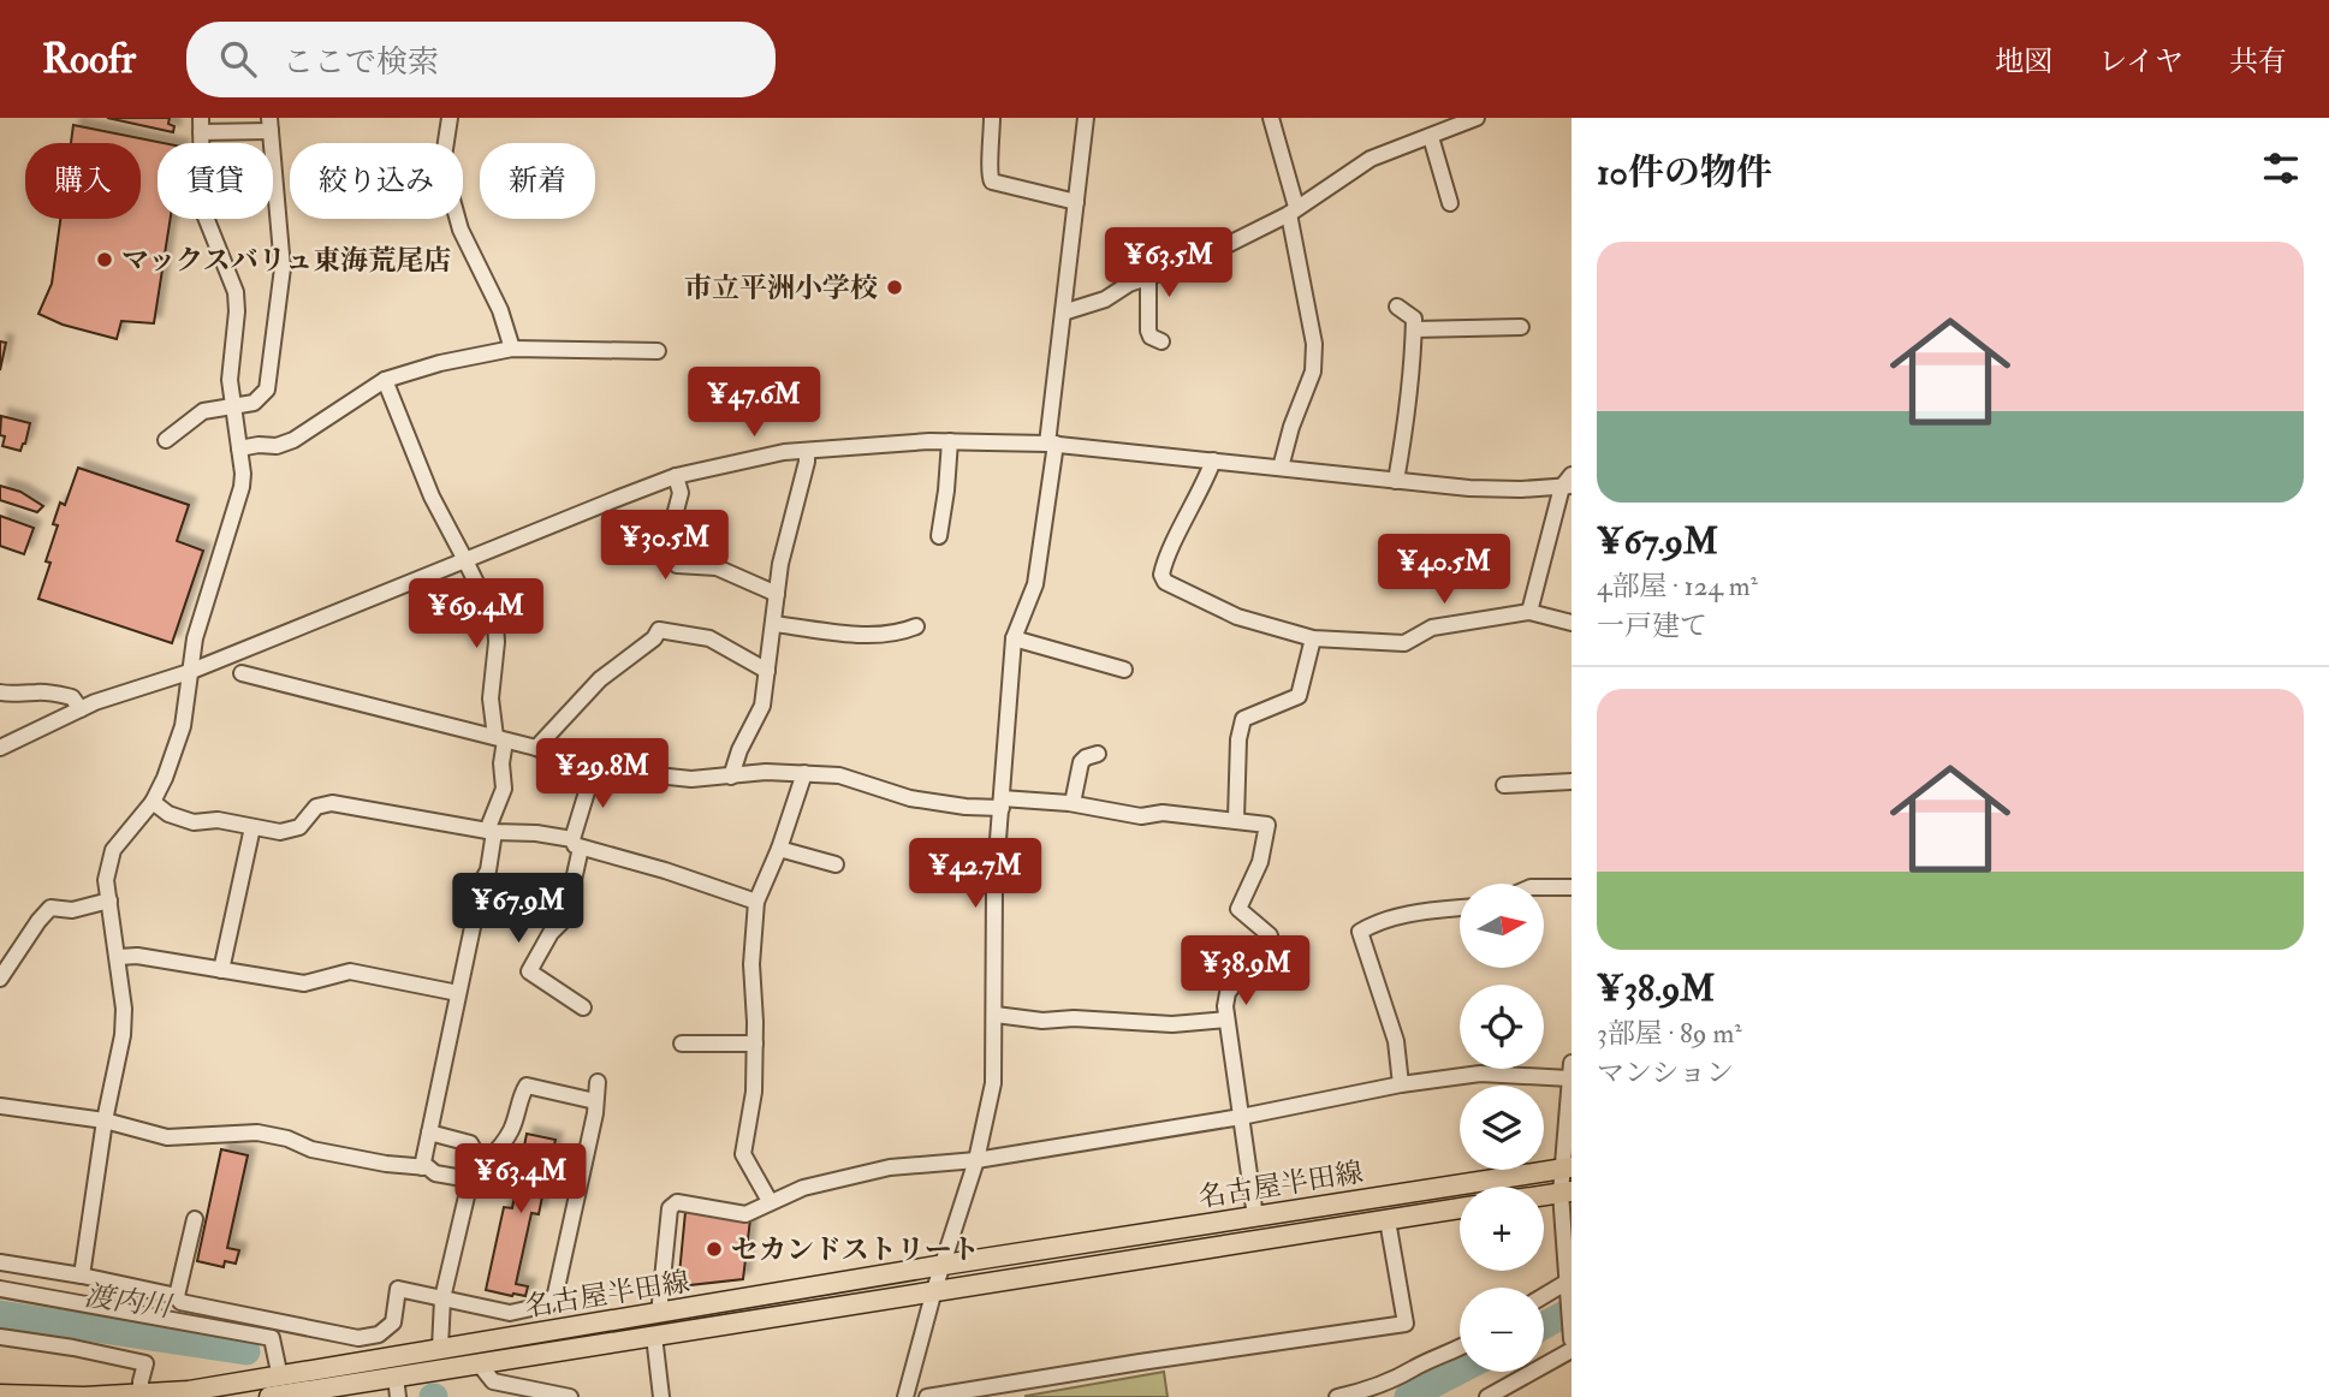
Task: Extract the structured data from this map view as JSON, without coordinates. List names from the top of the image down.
{
  "streets": {
    "main road": ["名古屋半田線"]
  },
  "water": ["渡内川"],
  "places": ["マックスバリュ東海荒尾店", "市立平洲小学校", "セカンドストリート"],
  "north": "right",
  "page": {
    "header": "Roofr",
    "search": "ここで検索",
    "nav": ["地図", "レイヤ", "共有"],
    "heading": "10件の物件",
    "chip": [
      "購入",
      "賃貸",
      "絞り込み",
      "新着"
    ],
    "list": [
      {
        "name": "¥67.9M",
        "note": "4部屋 · 124 m² · 一戸建て"
      },
      {
        "name": "¥38.9M",
        "note": "3部屋 · 89 m² · マンション"
      }
    ],
    "price": [
      "¥63.5M",
      "¥47.6M",
      "¥30.5M",
      "¥40.5M",
      "¥69.4M",
      "¥29.8M",
      "¥42.7M",
      "¥67.9M",
      "¥38.9M",
      "¥63.4M"
    ],
    "map_buttons": ["+", "−"]
  }
}
